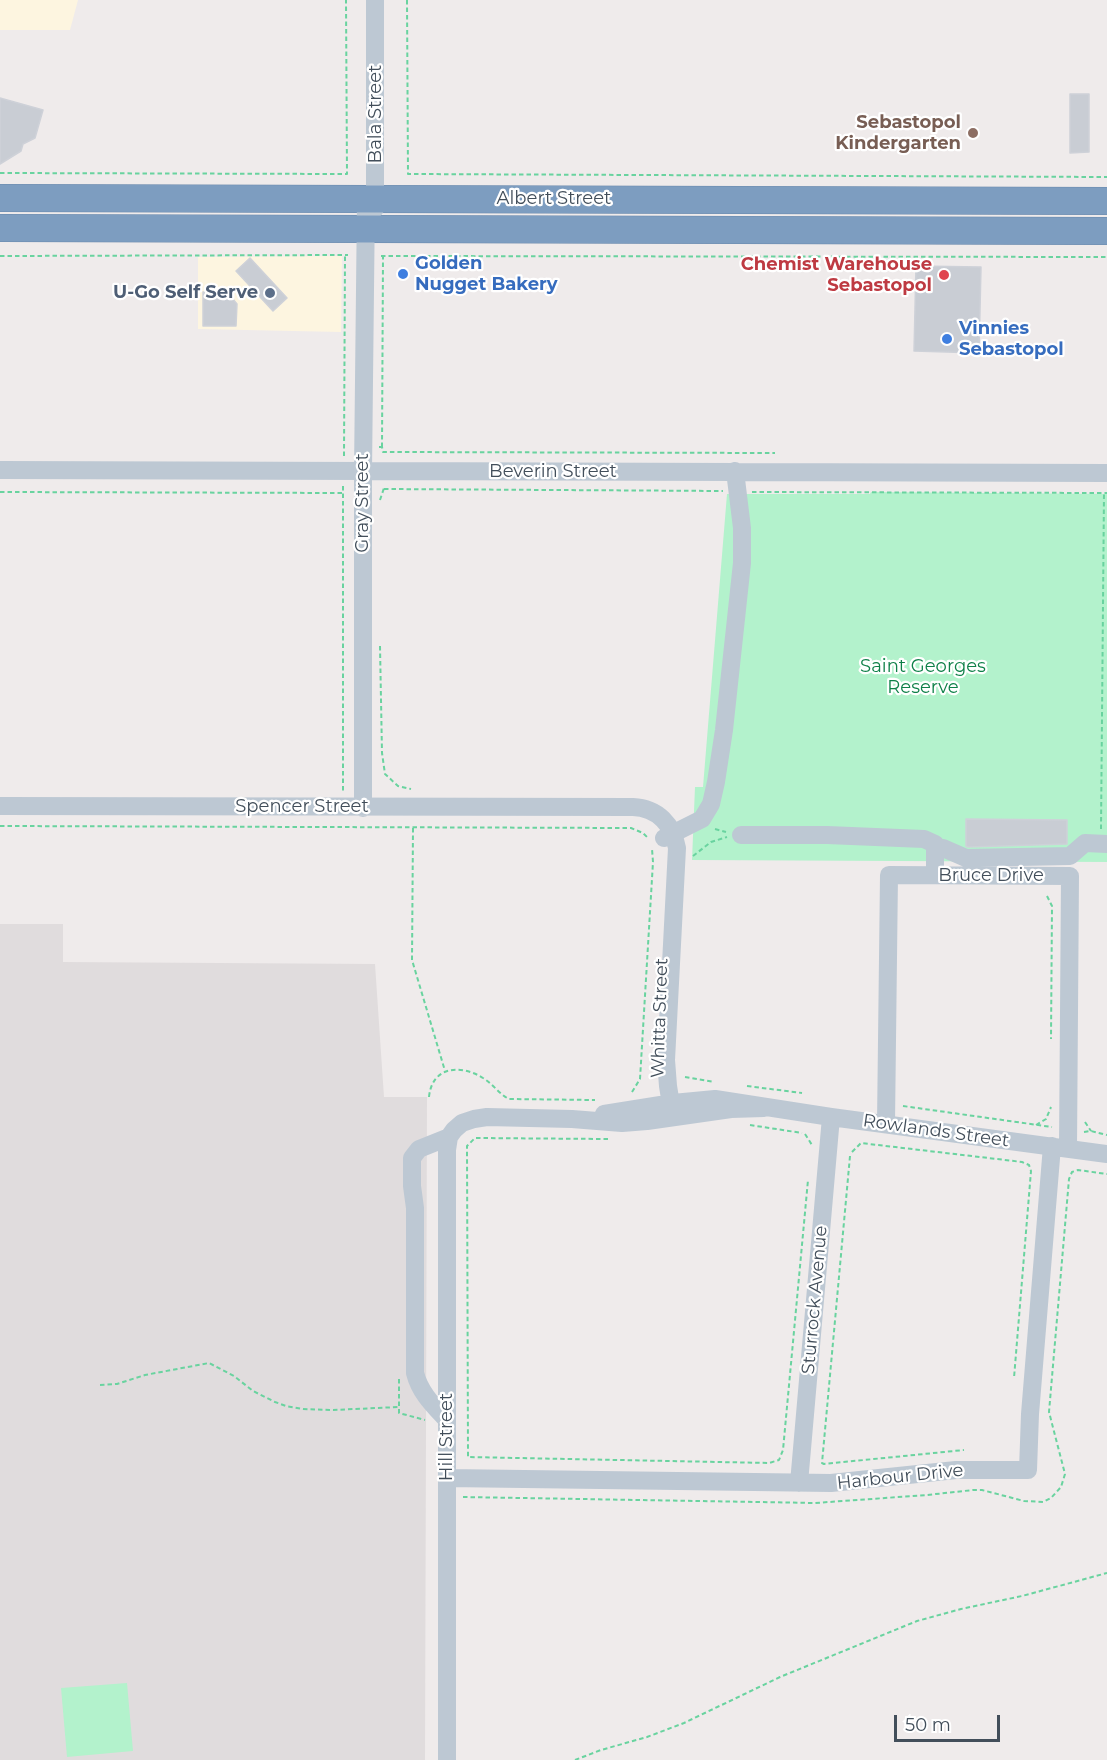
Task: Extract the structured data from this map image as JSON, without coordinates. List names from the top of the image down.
{
  "streets": {
    "highway": ["Albert Street"],
    "street": [
      "Bala Street",
      "Beverin Street",
      "Gray Street",
      "Spencer Street",
      "Bruce Drive",
      "Whitta Street",
      "Rowlands Street",
      "Sturrock Avenue",
      "Hill Street",
      "Harbour Drive"
    ]
  },
  "crossings": [
    ["Bala Street", "Albert Street"],
    ["Bala Street", "Gray Street"],
    ["Albert Street", "Gray Street"],
    ["Beverin Street", "Gray Street"],
    ["Gray Street", "Spencer Street"],
    ["Spencer Street", "Whitta Street"],
    ["Bruce Drive", "Rowlands Street"],
    ["Bruce Drive", "Harbour Drive"],
    ["Whitta Street", "Rowlands Street"],
    ["Rowlands Street", "Sturrock Avenue"],
    ["Rowlands Street", "Hill Street"],
    ["Rowlands Street", "Harbour Drive"],
    ["Sturrock Avenue", "Harbour Drive"],
    ["Hill Street", "Harbour Drive"]
  ],
  "parks": ["Saint Georges Reserve"],
  "places": [
    "Sebastopol Kindergarten",
    "Golden Nugget Bakery",
    "Chemist Warehouse Sebastopol",
    "U-Go Self Serve",
    "Vinnies Sebastopol"
  ],
  "scale_bar": "50 m"
}
